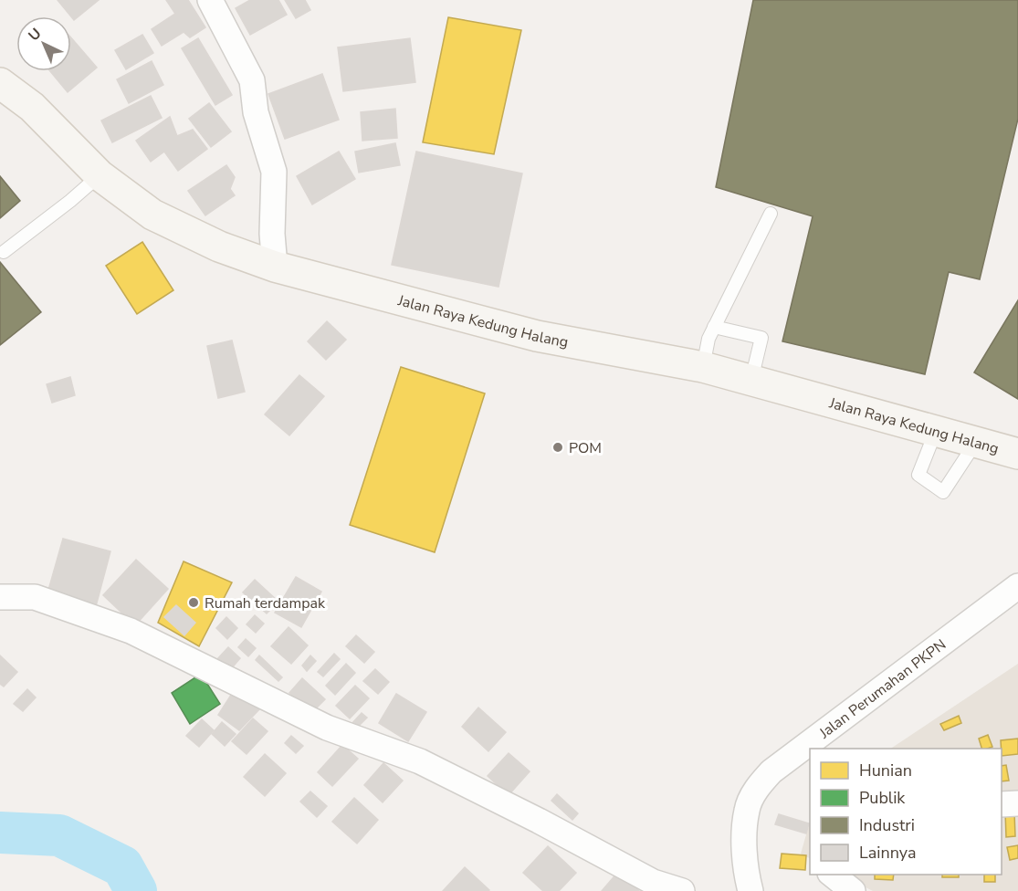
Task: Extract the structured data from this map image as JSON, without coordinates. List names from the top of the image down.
{
  "streets": {
    "main road": ["Jalan Raya Kedung Halang"],
    "street": ["Jalan Perumahan PKPN"]
  },
  "places": ["POM", "Rumah terdampak"],
  "legend": [
    "Hunian",
    "Publik",
    "Industri",
    "Lainnya"
  ],
  "north": "top left"
}
